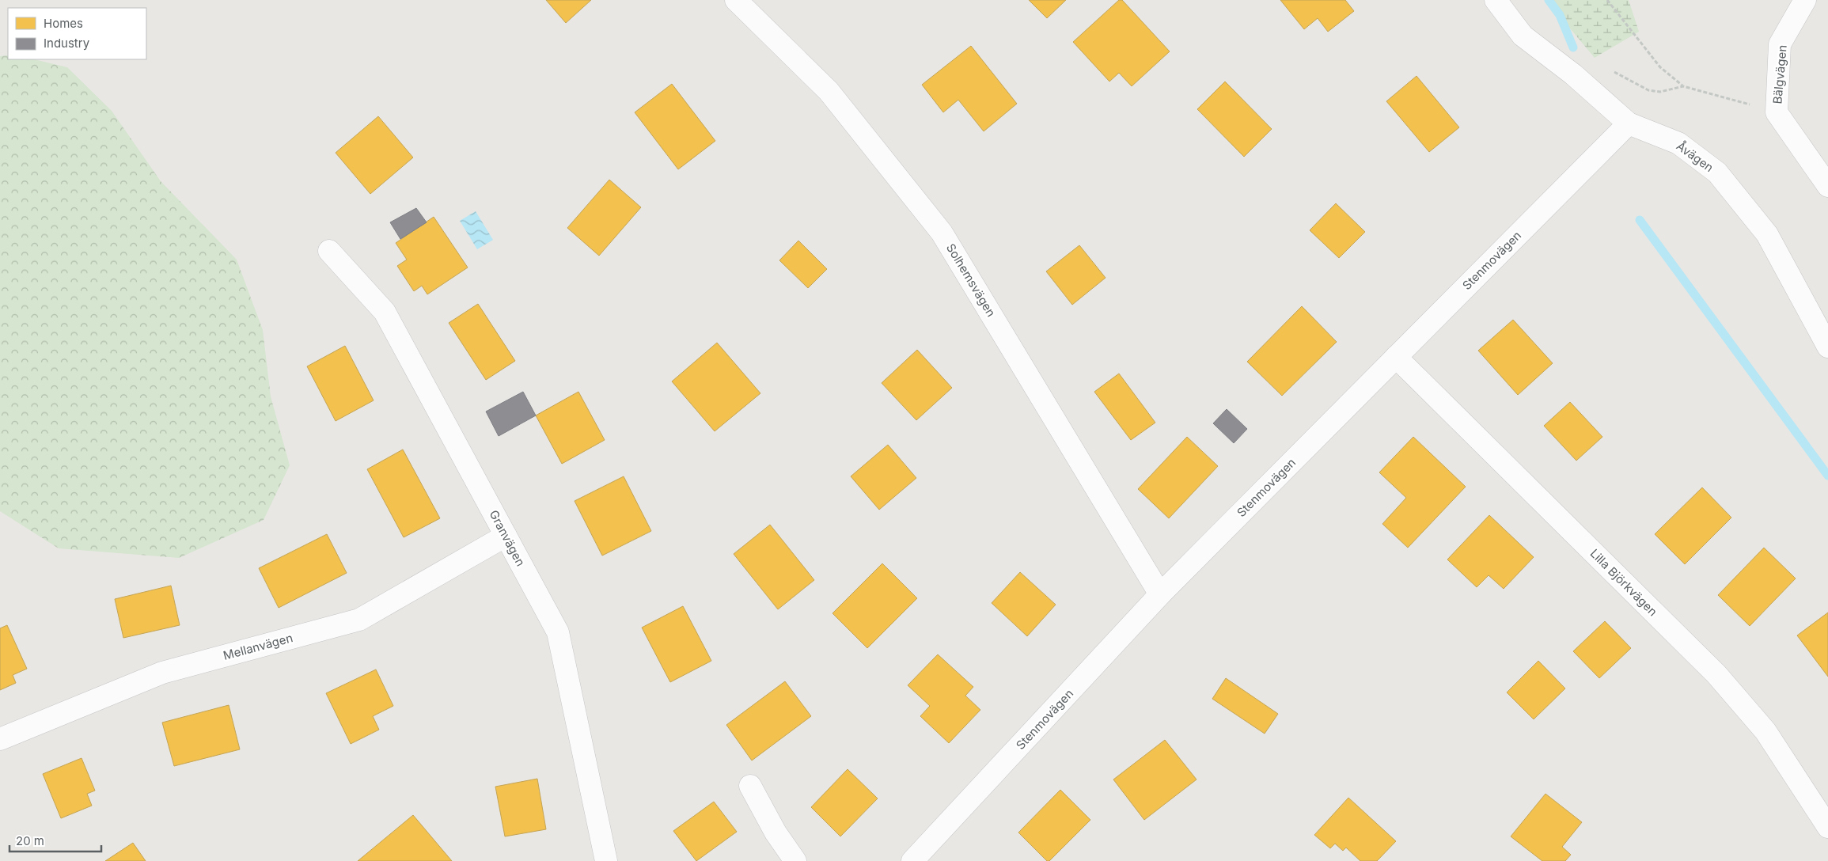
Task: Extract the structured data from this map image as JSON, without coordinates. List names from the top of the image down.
{
  "streets": {
    "street": [
      "Bälgvägen",
      "Åvägen",
      "Stenmovägen",
      "Solhemsvägen",
      "Granvägen",
      "Lilla Björkvägen",
      "Mellanvägen"
    ]
  },
  "crossings": [
    ["Åvägen", "Stenmovägen"],
    ["Stenmovägen", "Solhemsvägen"],
    ["Stenmovägen", "Lilla Björkvägen"],
    ["Granvägen", "Mellanvägen"]
  ],
  "legend": ["Homes", "Industry"],
  "scale_bar": "20 m"
}
